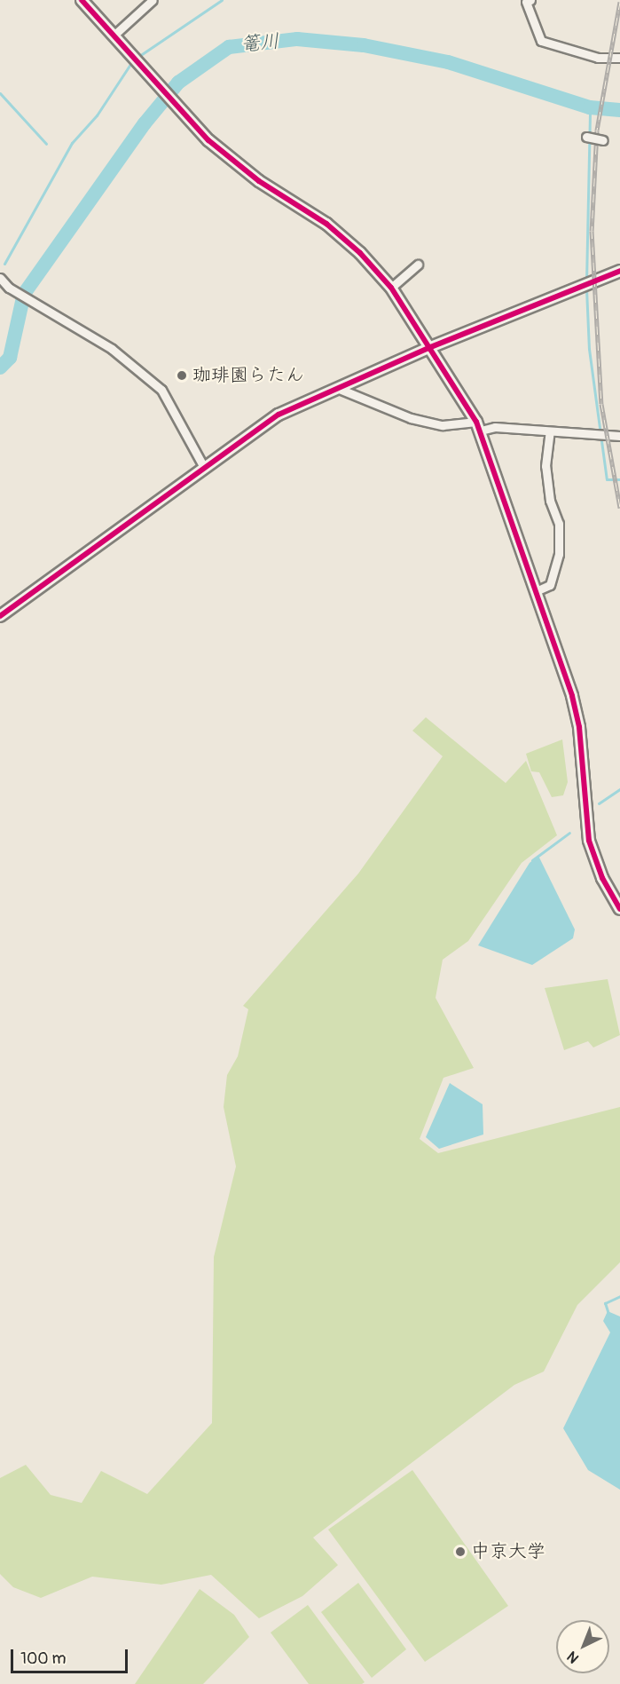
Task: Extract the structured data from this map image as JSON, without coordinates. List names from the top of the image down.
{
  "water": ["篭川"],
  "places": ["珈琲園らたん", "中京大学"],
  "scale_bar": "100 m",
  "north": "bottom left"
}
